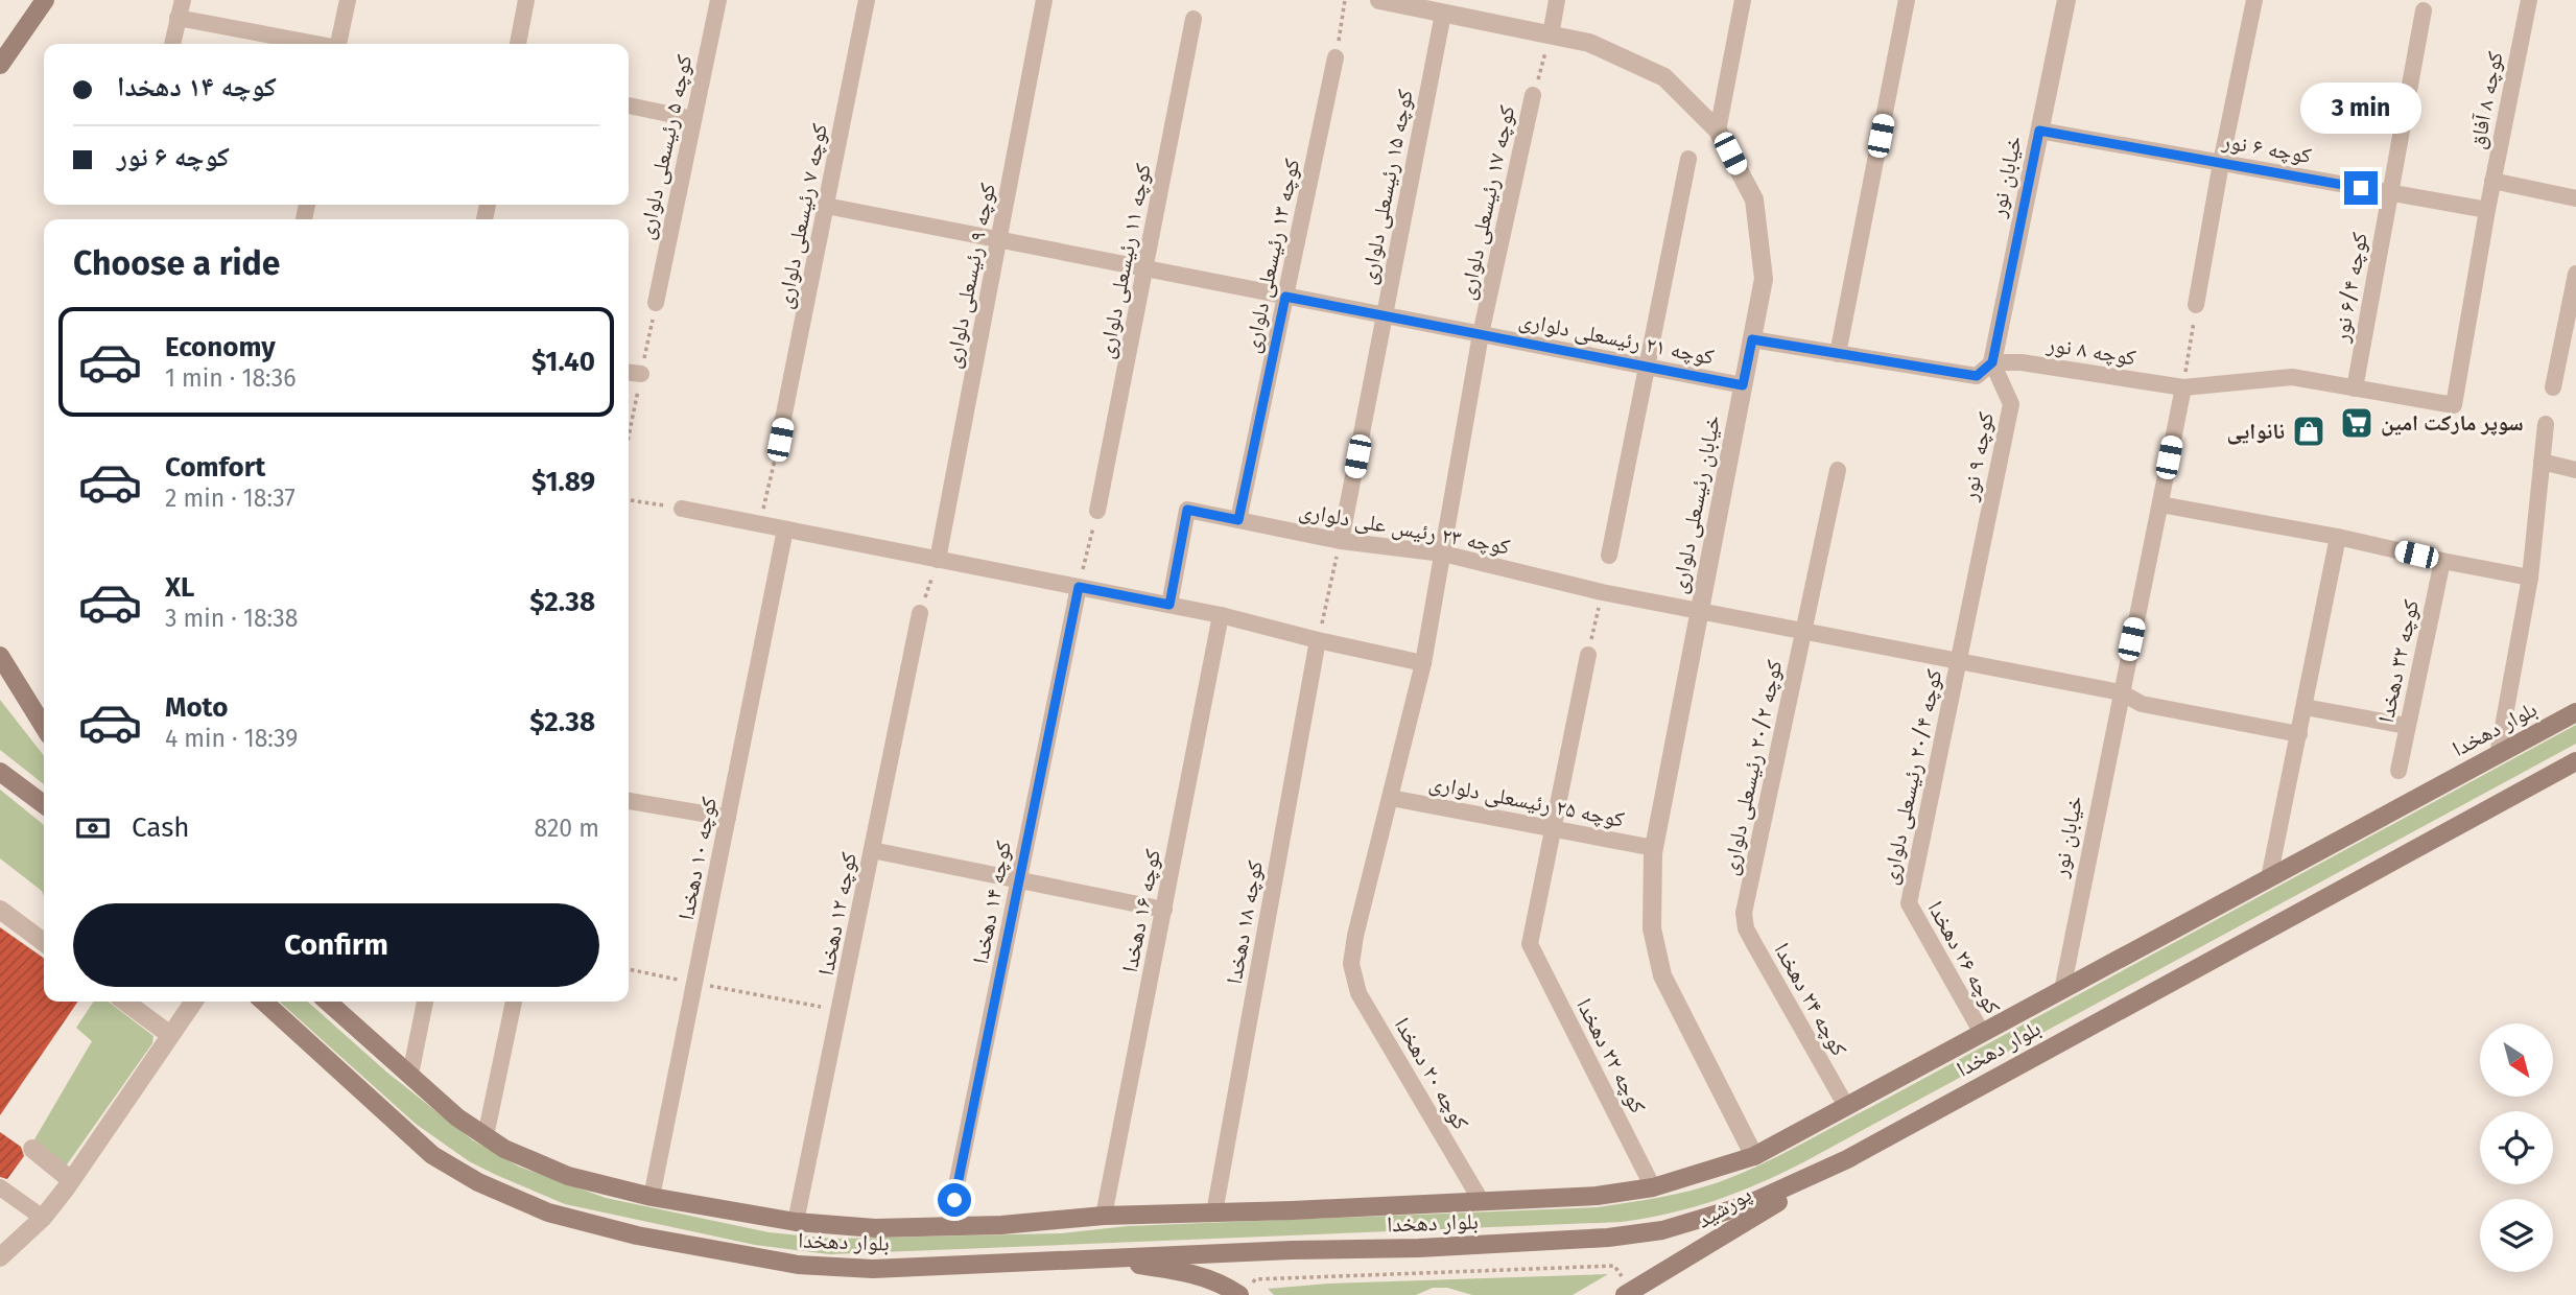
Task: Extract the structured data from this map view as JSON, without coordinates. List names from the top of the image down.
{
  "streets": {
    "main road": ["بلوار دهخدا", "پورشید"],
    "street": [
      "کوچه ۸ آفاق",
      "کوچه ۵ رئیسعلی دلواری",
      "کوچه ۶ نور",
      "خیابان نور",
      "کوچه ۱۵ رئیسعلی دلواری",
      "کوچه ۱۷ رئیسعلی دلواری",
      "کوچه ۷ رئیسعلی دلواری",
      "کوچه ۱۳ رئیسعلی دلواری",
      "کوچه ۱۱ رئیسعلی دلواری",
      "کوچه ۹ رئیسعلی دلواری",
      "کوچه ۶/۴ نور",
      "کوچه ۲۱ رئیسعلی دلواری",
      "کوچه ۸ نور",
      "کوچه ۹ نور",
      "خیابان رئیسعلی دلواری",
      "کوچه ۲۳ رئیس علی دلواری",
      "کوچه ۳۲ دهخدا",
      "کوچه ۲۰/۲ رئیسعلی دلواری",
      "کوچه ۲۰/۴ رئیسعلی دلواری",
      "کوچه ۲۵ رئیسعلی دلواری",
      "کوچه ۱۰ دهخدا",
      "کوچه ۱۴ دهخدا",
      "کوچه ۱۶ دهخدا",
      "کوچه ۱۲ دهخدا",
      "کوچه ۱۸ دهخدا",
      "کوچه ۲۶ دهخدا",
      "کوچه ۲۴ دهخدا",
      "کوچه ۲۲ دهخدا",
      "کوچه ۲۰ دهخدا"
    ]
  },
  "crossings": [
    ["کوچه ۸ آفاق", "کوچه ۶ نور"],
    ["کوچه ۸ آفاق", "کوچه ۶/۴ نور"],
    ["کوچه ۸ آفاق", "کوچه ۸ نور"],
    ["کوچه ۶ نور", "خیابان نور"],
    ["کوچه ۶ نور", "کوچه ۶/۴ نور"],
    ["خیابان نور", "کوچه ۸ نور"],
    ["خیابان نور", "کوچه ۹ نور"],
    ["خیابان نور", "کوچه ۲۳ رئیس علی دلواری"],
    ["خیابان نور", "بلوار دهخدا"],
    ["کوچه ۱۵ رئیسعلی دلواری", "کوچه ۲۱ رئیسعلی دلواری"],
    ["کوچه ۱۵ رئیسعلی دلواری", "خیابان رئیسعلی دلواری"],
    ["کوچه ۱۵ رئیسعلی دلواری", "کوچه ۲۳ رئیس علی دلواری"],
    ["کوچه ۱۷ رئیسعلی دلواری", "کوچه ۲۱ رئیسعلی دلواری"],
    ["کوچه ۱۷ رئیسعلی دلواری", "خیابان رئیسعلی دلواری"],
    ["کوچه ۱۷ رئیسعلی دلواری", "کوچه ۲۳ رئیس علی دلواری"],
    ["کوچه ۱۷ رئیسعلی دلواری", "کوچه ۲۵ رئیسعلی دلواری"],
    ["کوچه ۱۷ رئیسعلی دلواری", "کوچه ۲۰ دهخدا"],
    ["کوچه ۷ رئیسعلی دلواری", "کوچه ۲۱ رئیسعلی دلواری"],
    ["کوچه ۱۳ رئیسعلی دلواری", "کوچه ۲۱ رئیسعلی دلواری"],
    ["کوچه ۱۳ رئیسعلی دلواری", "کوچه ۲۳ رئیس علی دلواری"],
    ["کوچه ۱۱ رئیسعلی دلواری", "کوچه ۲۱ رئیسعلی دلواری"],
    ["کوچه ۹ رئیسعلی دلواری", "کوچه ۲۱ رئیسعلی دلواری"],
    ["کوچه ۶/۴ نور", "کوچه ۸ نور"],
    ["کوچه ۲۱ رئیسعلی دلواری", "خیابان رئیسعلی دلواری"],
    ["کوچه ۸ نور", "کوچه ۹ نور"],
    ["کوچه ۹ نور", "کوچه ۲۳ رئیس علی دلواری"],
    ["کوچه ۹ نور", "کوچه ۲۰/۴ رئیسعلی دلواری"],
    ["خیابان رئیسعلی دلواری", "کوچه ۲۳ رئیس علی دلواری"],
    ["خیابان رئیسعلی دلواری", "بلوار دهخدا"],
    ["خیابان رئیسعلی دلواری", "کوچه ۲۵ رئیسعلی دلواری"],
    ["کوچه ۲۳ رئیس علی دلواری", "کوچه ۲۰/۲ رئیسعلی دلواری"],
    ["کوچه ۲۳ رئیس علی دلواری", "کوچه ۲۰/۴ رئیسعلی دلواری"],
    ["بلوار دهخدا", "کوچه ۱۰ دهخدا"],
    ["بلوار دهخدا", "کوچه ۱۴ دهخدا"],
    ["بلوار دهخدا", "کوچه ۱۶ دهخدا"],
    ["بلوار دهخدا", "کوچه ۱۲ دهخدا"],
    ["بلوار دهخدا", "کوچه ۱۸ دهخدا"],
    ["بلوار دهخدا", "کوچه ۲۶ دهخدا"],
    ["بلوار دهخدا", "کوچه ۲۴ دهخدا"],
    ["بلوار دهخدا", "کوچه ۲۲ دهخدا"],
    ["بلوار دهخدا", "کوچه ۲۰ دهخدا"],
    ["بلوار دهخدا", "پورشید"],
    ["کوچه ۲۰/۲ رئیسعلی دلواری", "کوچه ۲۴ دهخدا"],
    ["کوچه ۲۰/۴ رئیسعلی دلواری", "کوچه ۲۶ دهخدا"],
    ["کوچه ۲۵ رئیسعلی دلواری", "کوچه ۲۲ دهخدا"]
  ],
  "places": {
    "supermarket": ["سوپر مارکت امین"],
    "shop": ["نانوایی"]
  },
  "north": "bottom right",
  "page": {
    "banner": ["کوچه ۱۴ دهخدا", "کوچه ۶ نور"],
    "bubble": "3 min",
    "heading": "Choose a ride",
    "list": [
      {
        "name": "Economy",
        "note": "1 min · 18:36",
        "value": "$1.40"
      },
      {
        "name": "Comfort",
        "note": "2 min · 18:37",
        "value": "$1.89"
      },
      {
        "name": "XL",
        "note": "3 min · 18:38",
        "value": "$2.38"
      },
      {
        "name": "Moto",
        "note": "4 min · 18:39",
        "value": "$2.38"
      }
    ],
    "pay": ["Cash", "820 m"],
    "buttons": "Confirm"
  }
}
